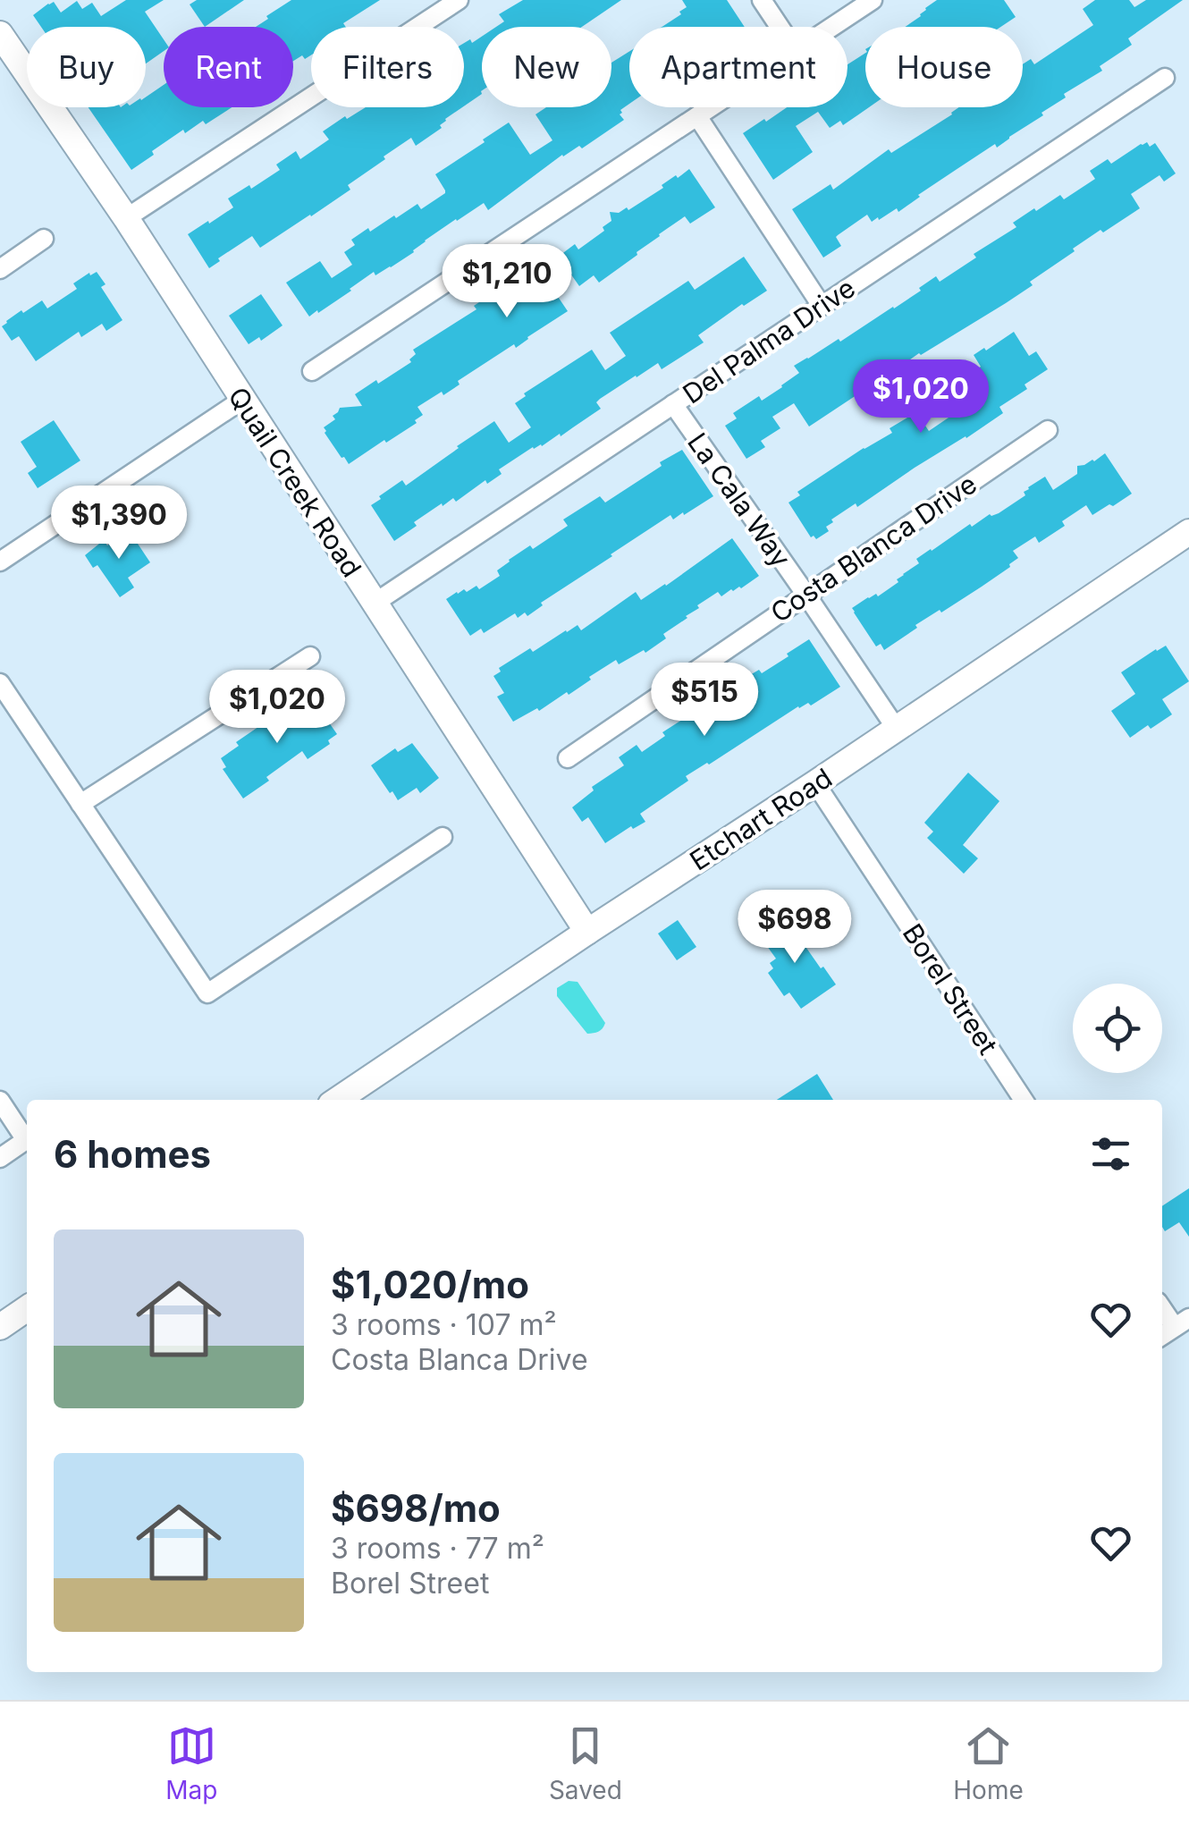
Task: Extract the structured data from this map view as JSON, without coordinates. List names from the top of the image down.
{
  "streets": {
    "street": [
      "Del Palma Drive",
      "Quail Creek Road",
      "La Cala Way",
      "Costa Blanca Drive",
      "Etchart Road",
      "Borel Street"
    ]
  },
  "crossings": [
    ["Del Palma Drive", "Quail Creek Road"],
    ["Del Palma Drive", "La Cala Way"],
    ["Quail Creek Road", "Etchart Road"],
    ["La Cala Way", "Costa Blanca Drive"],
    ["La Cala Way", "Etchart Road"],
    ["Etchart Road", "Borel Street"]
  ],
  "page": {
    "chip": [
      "Buy",
      "Rent",
      "Filters",
      "New",
      "Apartment",
      "House"
    ],
    "price": [
      "$1,210",
      "$1,020",
      "$1,390",
      "$515",
      "$1,020",
      "$698"
    ],
    "heading": "6 homes",
    "list": [
      {
        "name": "$1,020/mo",
        "note": "3 rooms · 107 m² · Costa Blanca Drive"
      },
      {
        "name": "$698/mo",
        "note": "3 rooms · 77 m² · Borel Street"
      }
    ],
    "tabs": ["Map", "Saved", "Home"]
  }
}
